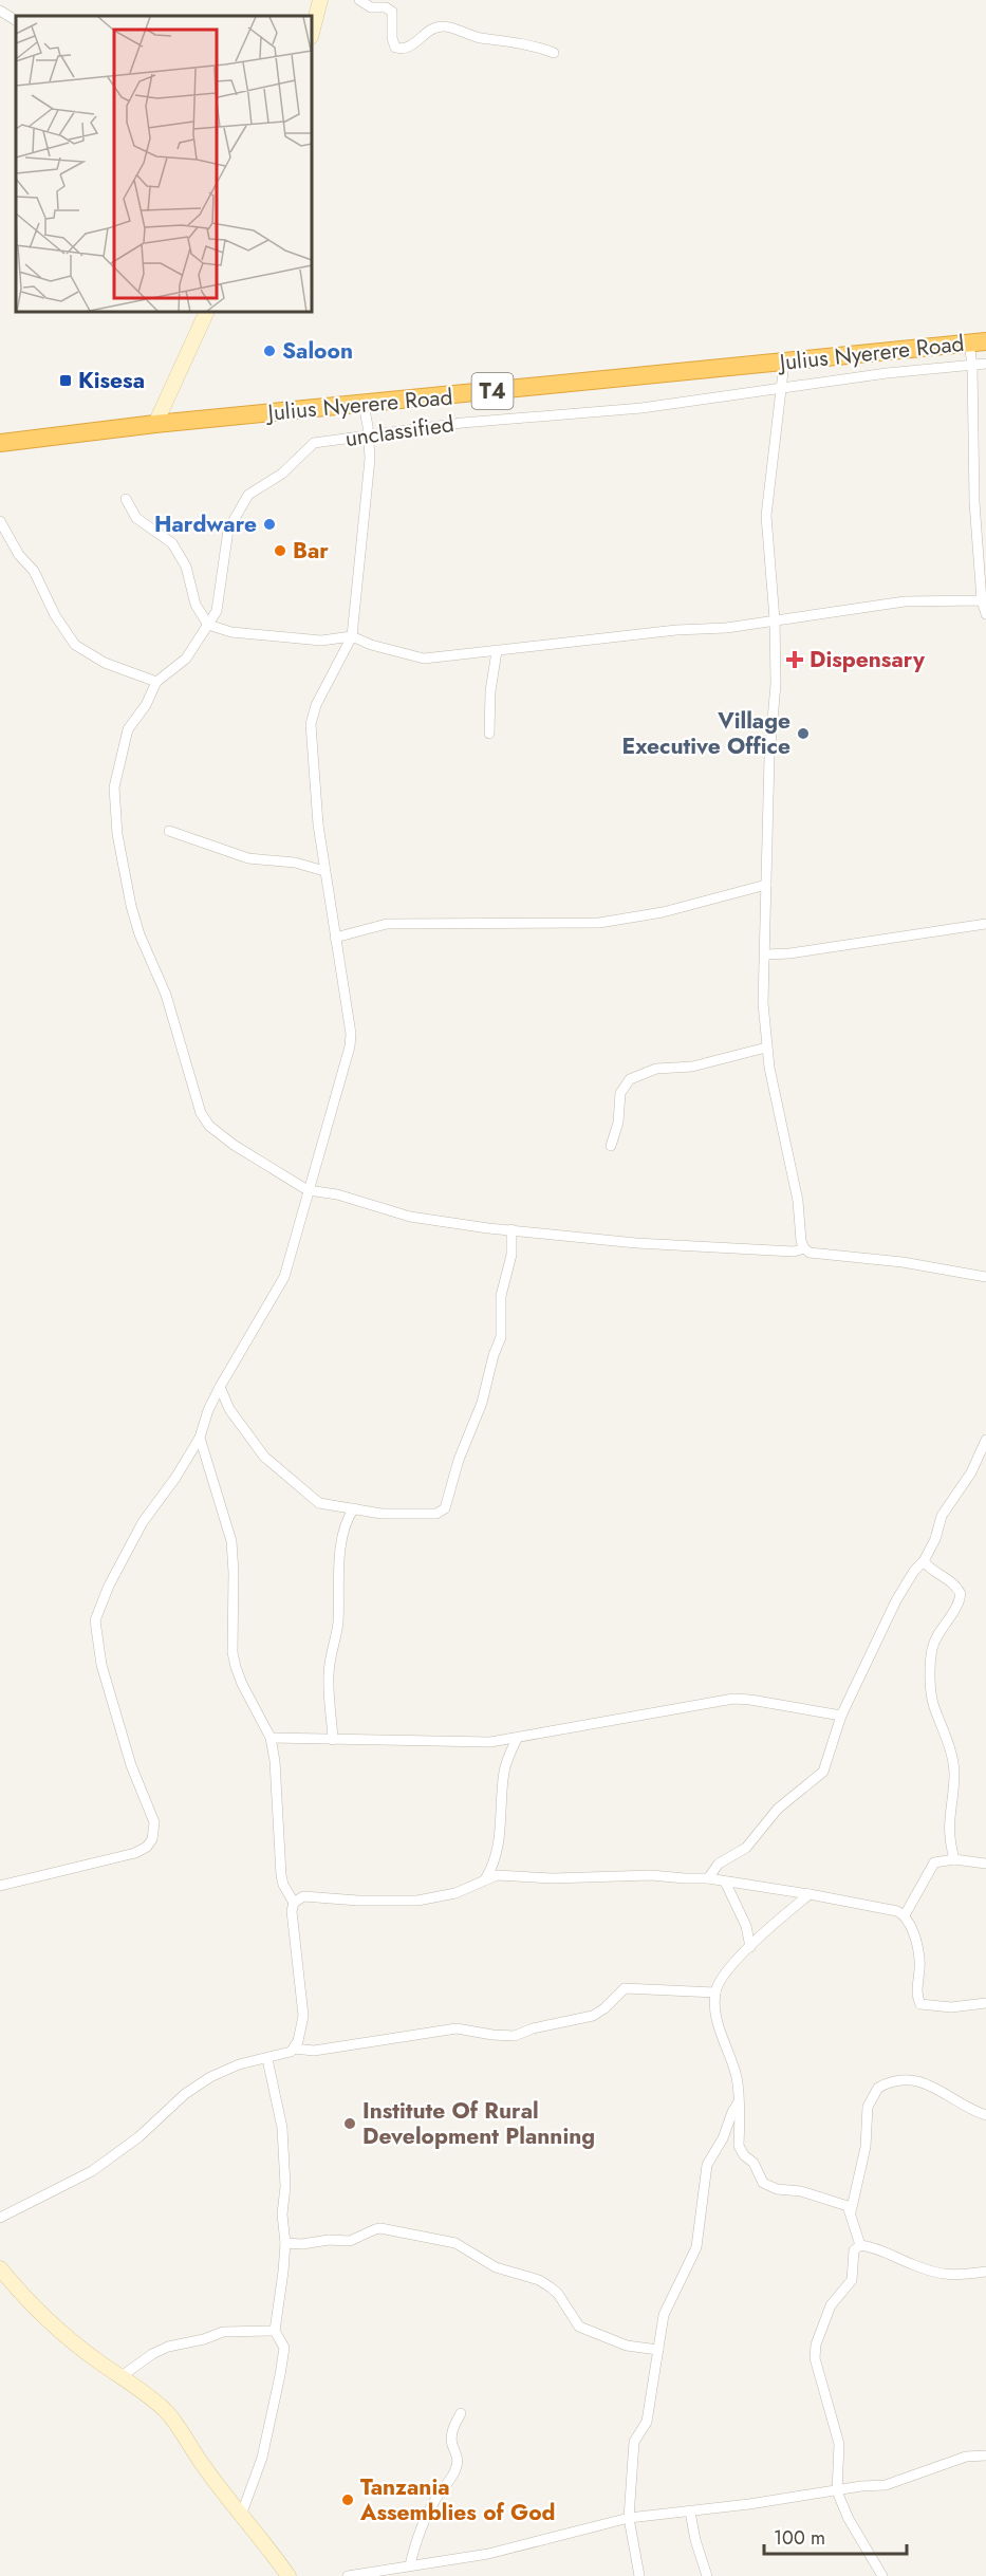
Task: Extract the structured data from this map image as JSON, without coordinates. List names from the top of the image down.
{
  "streets": {
    "highway": ["Julius Nyerere Road", "T4"],
    "street": ["unclassified"]
  },
  "places": {
    "other": [
      "Saloon",
      "Hardware",
      "Bar",
      "Village Executive Office",
      "Institute Of Rural Development Planning",
      "Tanzania Assemblies of God"
    ],
    "transit": ["Kisesa"],
    "health": ["Dispensary"]
  },
  "scale_bar": "100 m"
}
